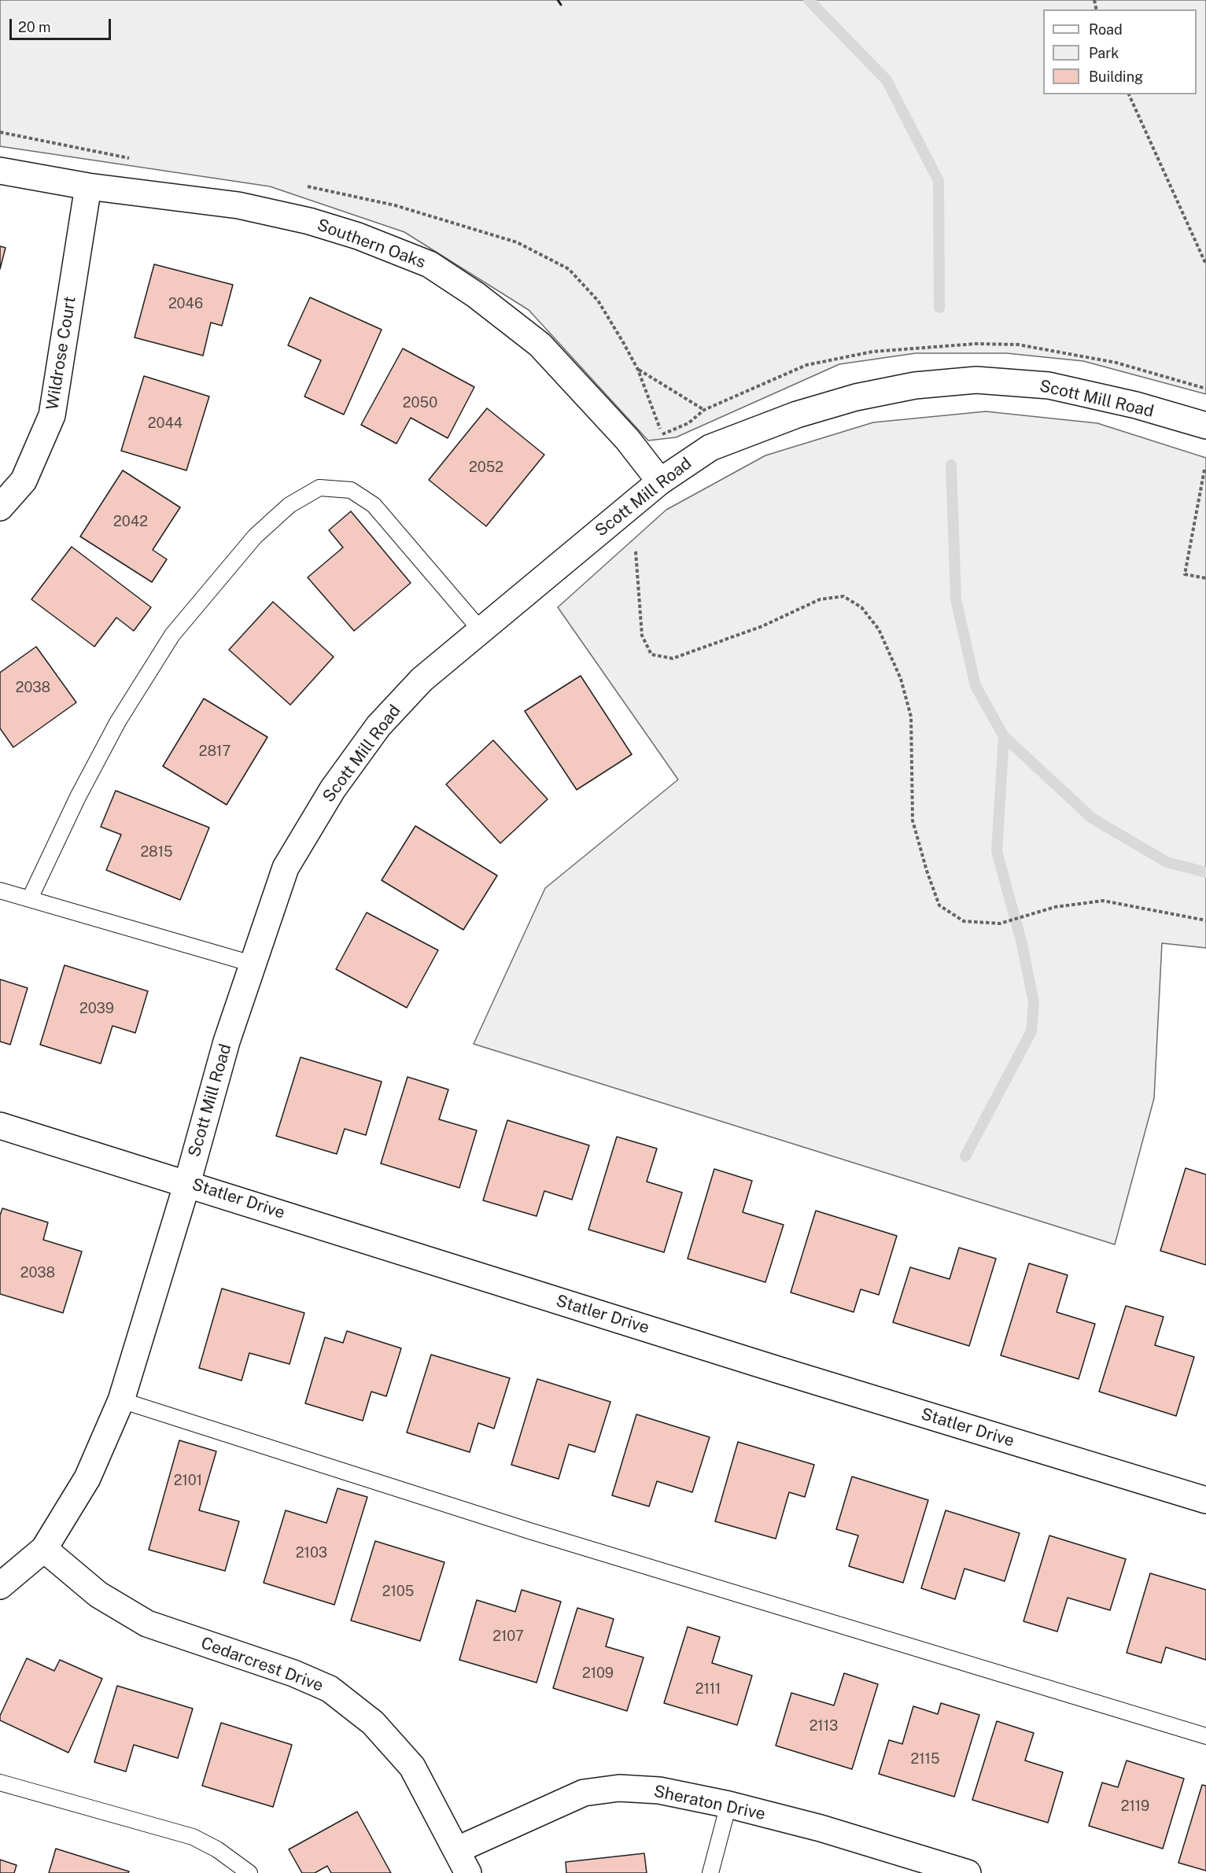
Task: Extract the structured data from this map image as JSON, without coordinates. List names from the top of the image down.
{
  "streets": {
    "street": [
      "Southern Oaks",
      "Wildrose Court",
      "Scott Mill Road",
      "Statler Drive",
      "Cedarcrest Drive",
      "Sheraton Drive"
    ]
  },
  "crossings": [
    ["Southern Oaks", "Wildrose Court"],
    ["Southern Oaks", "Scott Mill Road"],
    ["Scott Mill Road", "Statler Drive"],
    ["Scott Mill Road", "Cedarcrest Drive"],
    ["Cedarcrest Drive", "Sheraton Drive"]
  ],
  "house_numbers": [
    "2046",
    "2050",
    "2044",
    "2052",
    "2042",
    "2038",
    "2817",
    "2815",
    "2039",
    "2038",
    "2101",
    "2103",
    "2105",
    "2107",
    "2109",
    "2111",
    "2113",
    "2115",
    "2119"
  ],
  "legend": ["Road", "Park", "Building"],
  "scale_bar": "20 m"
}
